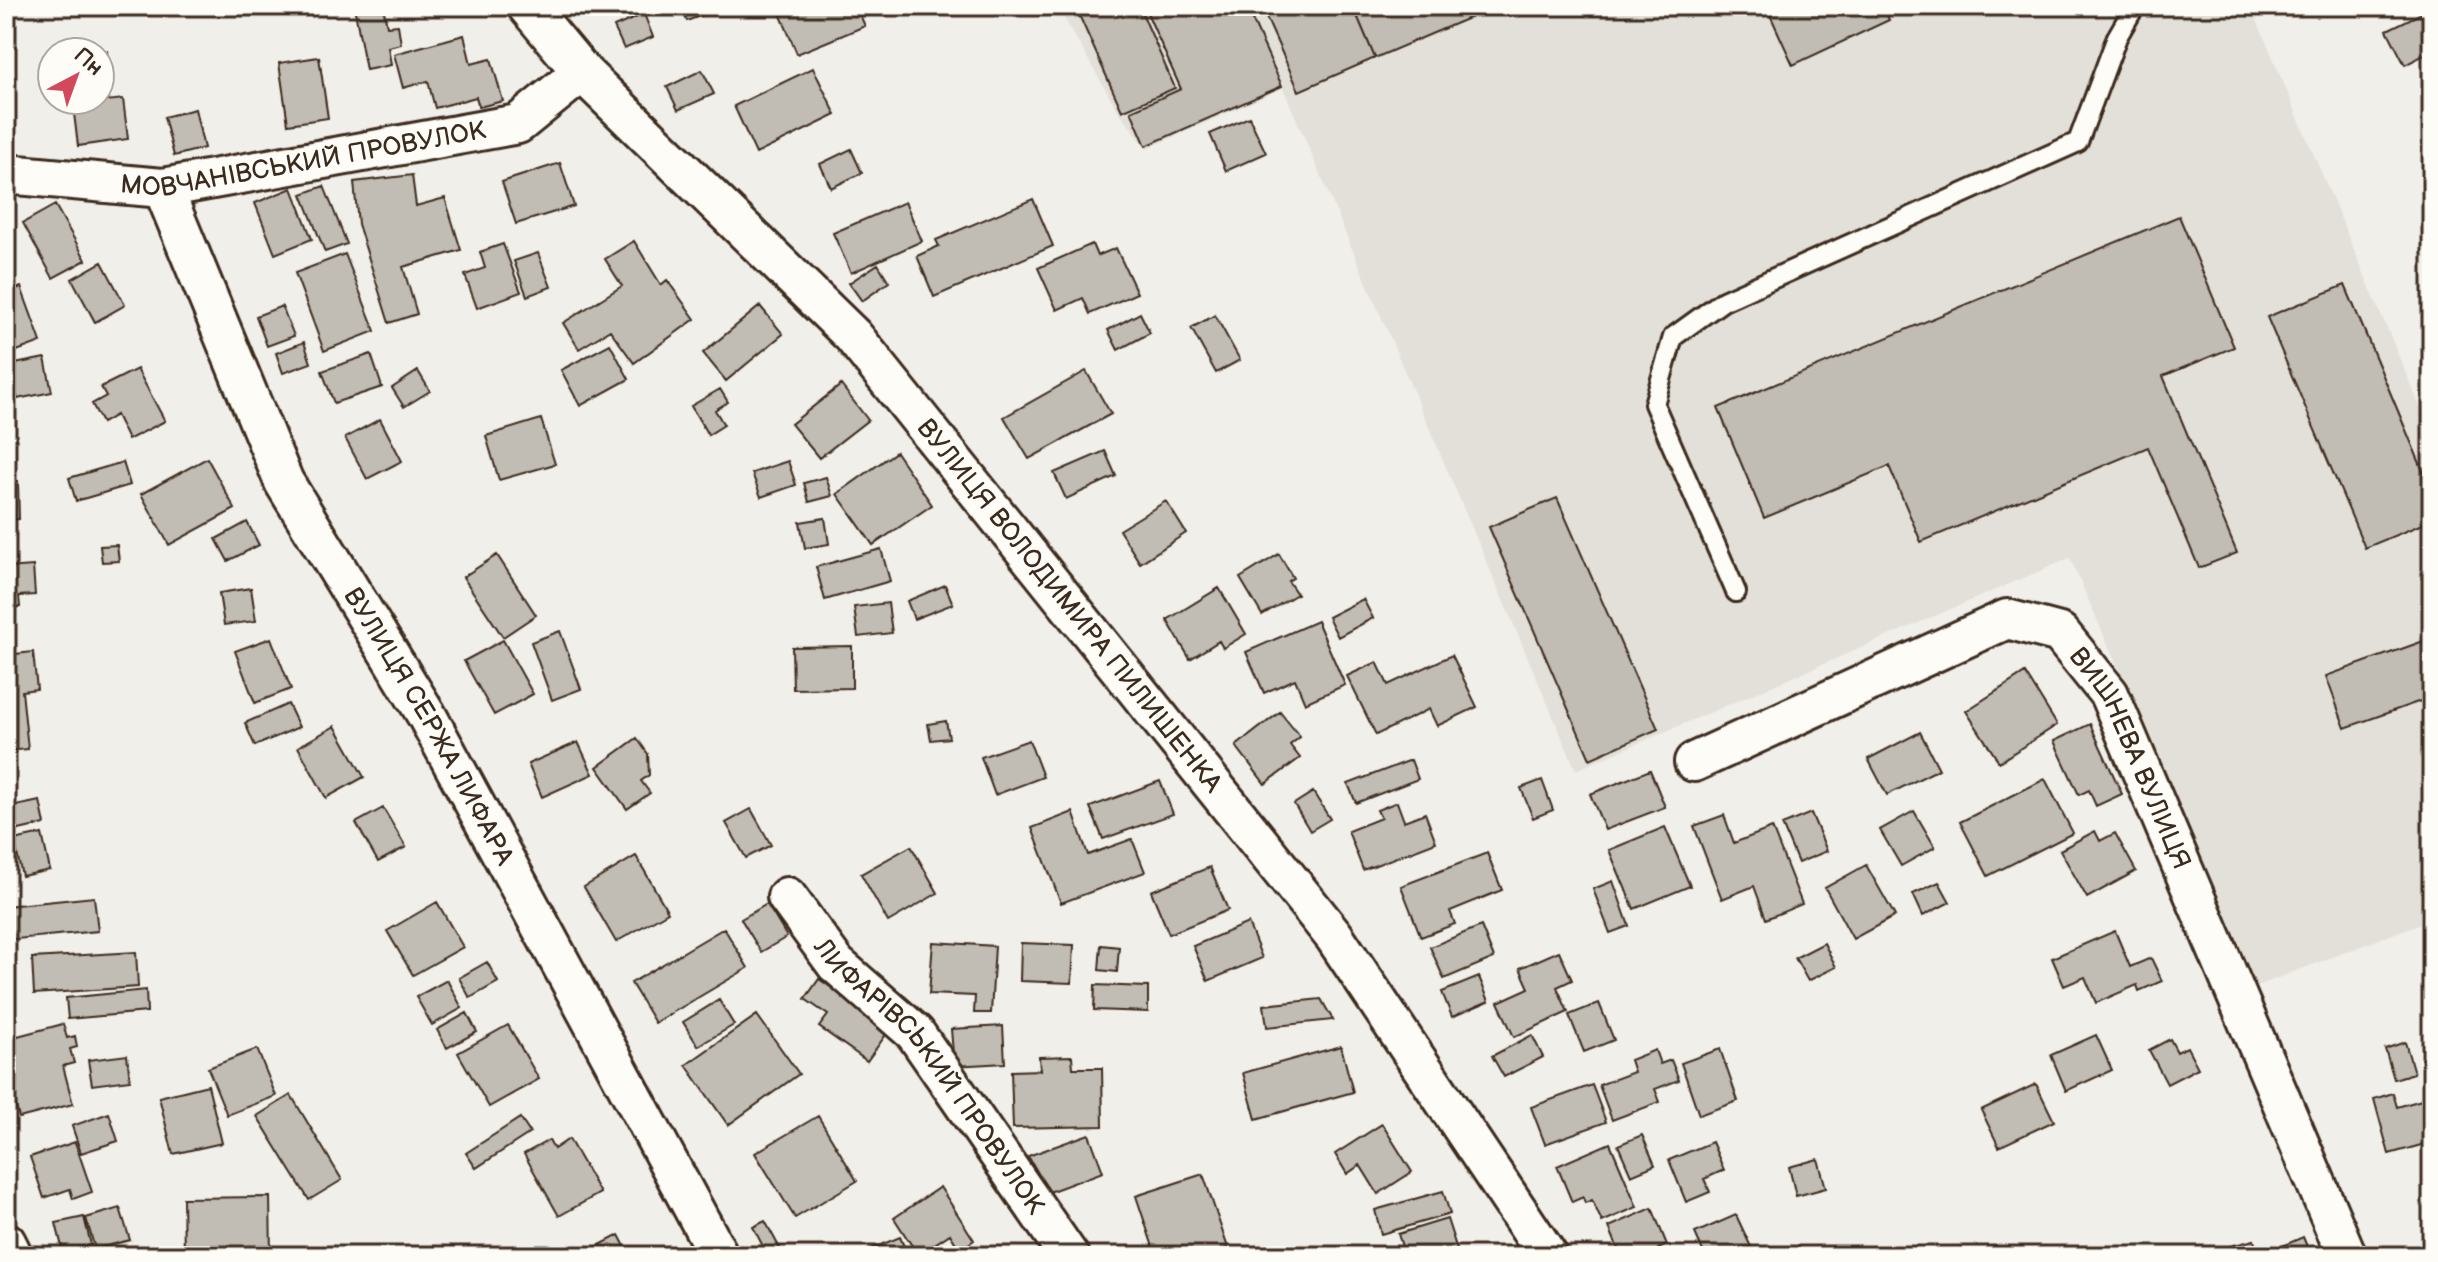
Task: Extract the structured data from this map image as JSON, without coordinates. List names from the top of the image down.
{
  "streets": {
    "street": [
      "МОВЧАНІВСЬКИЙ ПРОВУЛОК",
      "ВУЛИЦЯ ВОЛОДИМИРА ПИЛИШЕНКА",
      "ВУЛИЦЯ СЕРЖА ЛИФАРА",
      "ВИШНЕВА ВУЛИЦЯ",
      "ЛИФАРІВСЬКИЙ ПРОВУЛОК"
    ]
  },
  "crossings": [
    ["МОВЧАНІВСЬКИЙ ПРОВУЛОК", "ВУЛИЦЯ ВОЛОДИМИРА ПИЛИШЕНКА"],
    ["МОВЧАНІВСЬКИЙ ПРОВУЛОК", "ВУЛИЦЯ СЕРЖА ЛИФАРА"]
  ],
  "north": "top right"
}
